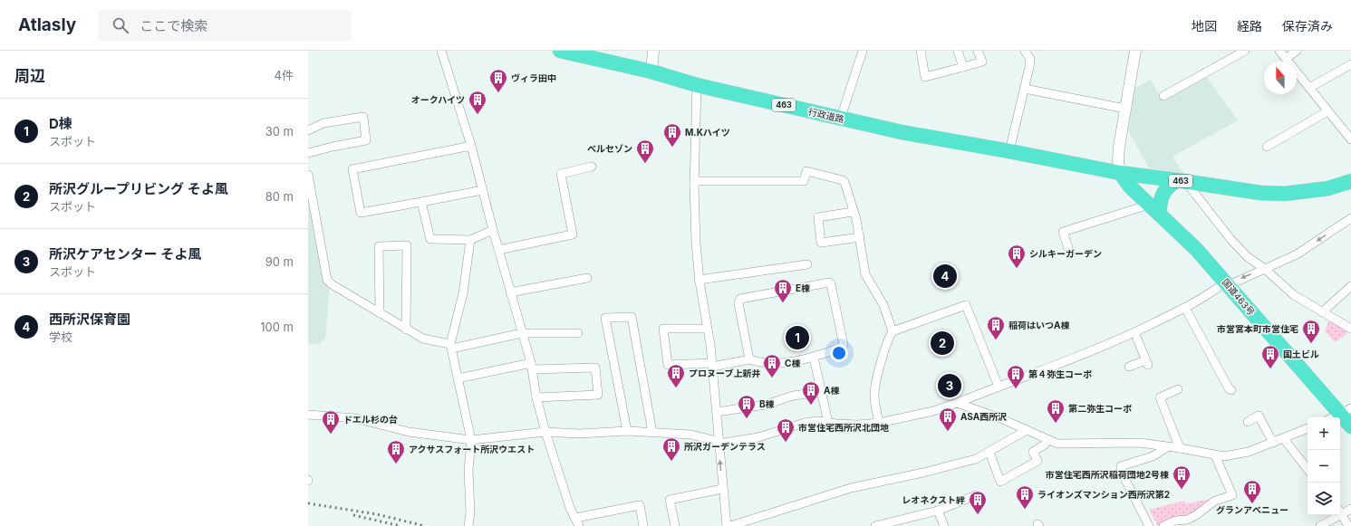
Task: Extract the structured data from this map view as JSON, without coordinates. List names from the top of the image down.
{
  "streets": {
    "highway": ["463", "行政道路", "国道463号"]
  },
  "crossings": [
    ["463", "行政道路"],
    ["463", "国道463号"]
  ],
  "places": {
    "building": [
      "ヴィラ田中",
      "オークハイツ",
      "M.Kハイツ",
      "ベルセゾン",
      "シルキーガーデン",
      "E棟",
      "稲荷はいつA棟",
      "市営宮本町市営住宅",
      "国土ビル",
      "C棟",
      "プロヌーブ上新井",
      "第４弥生コーポ",
      "A棟",
      "B棟",
      "第二弥生コーポ",
      "ASA西所沢",
      "ドエル杉の台",
      "市営住宅西所沢北団地",
      "所沢ガーデンテラス",
      "アクサスフォート所沢ウエスト",
      "市営住宅西所沢稲荷団地2号棟",
      "グランアベニュー",
      "ライオンズマンション西所沢第2",
      "レオネクスト絆"
    ]
  },
  "north": "top",
  "page": {
    "header": "Atlasly",
    "search": "ここで検索",
    "nav": ["地図", "経路", "保存済み"],
    "heading": ["周辺", "4件"],
    "list": [
      {
        "mark": "1",
        "name": "D棟",
        "note": "スポット",
        "value": "30 m"
      },
      {
        "mark": "2",
        "name": "所沢グループリビング そよ風",
        "note": "スポット",
        "value": "80 m"
      },
      {
        "mark": "3",
        "name": "所沢ケアセンター そよ風",
        "note": "スポット",
        "value": "90 m"
      },
      {
        "mark": "4",
        "name": "西所沢保育園",
        "note": "学校",
        "value": "100 m"
      }
    ],
    "pins": [
      "4",
      "1",
      "2",
      "3"
    ],
    "map_buttons": ["+", "−"]
  }
}
